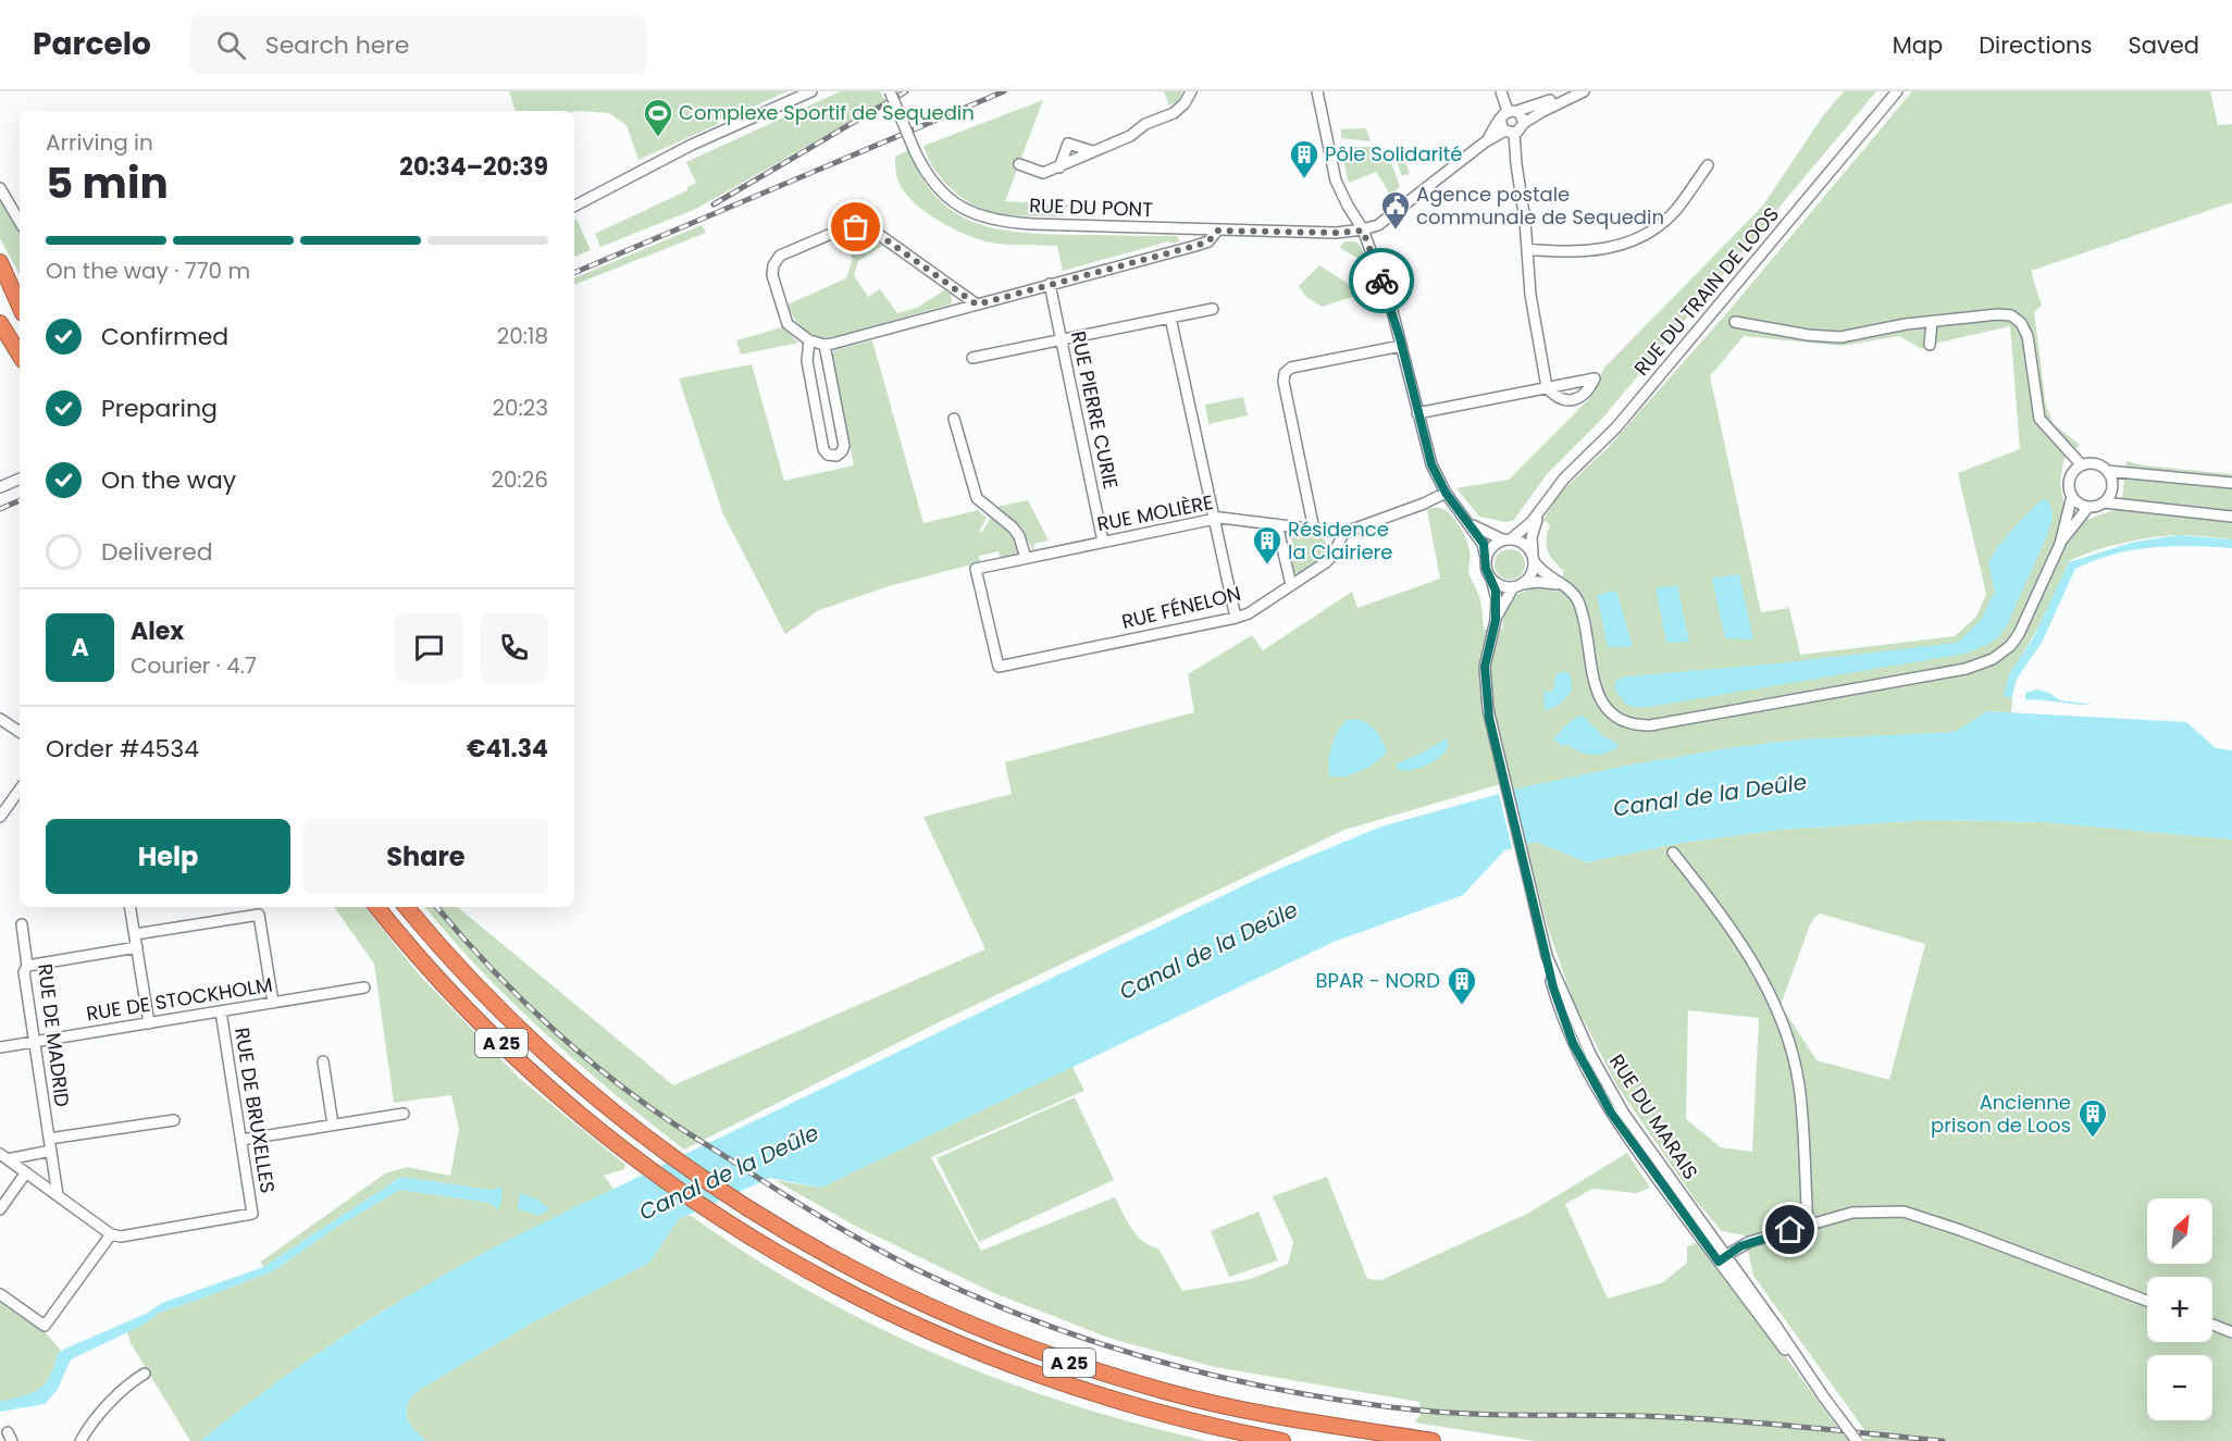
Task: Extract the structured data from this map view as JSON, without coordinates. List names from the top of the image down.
{
  "streets": {
    "highway": ["A 25"],
    "street": [
      "RUE DU PONT",
      "RUE DU TRAIN DE LOOS",
      "RUE PIERRE CURIE",
      "RUE MOLIÈRE",
      "RUE FÉNELON",
      "RUE DE STOCKHOLM",
      "RUE DE MADRID",
      "RUE DE BRUXELLES",
      "RUE DU MARAIS"
    ]
  },
  "crossings": [
    ["RUE DU TRAIN DE LOOS", "RUE DU MARAIS"],
    ["RUE PIERRE CURIE", "RUE MOLIÈRE"],
    ["RUE MOLIÈRE", "RUE FÉNELON"],
    ["RUE DE STOCKHOLM", "RUE DE MADRID"],
    ["RUE DE STOCKHOLM", "RUE DE BRUXELLES"]
  ],
  "water": ["Canal de la Deûle"],
  "places": {
    "sports": ["Complexe Sportif de Sequedin"],
    "building": [
      "Pôle Solidarité",
      "Résidence la Clairiere",
      "BPAR - NORD",
      "Ancienne prison de Loos"
    ],
    "public building": ["Agence postale communale de Sequedin"]
  },
  "north": "top right",
  "page": {
    "header": "Parcelo",
    "search": "Search here",
    "nav": ["Map", "Directions", "Saved"],
    "heading": ["5 min", "Arriving in", "20:34–20:39"],
    "panel": [
      "Alex",
      "Courier · 4.7",
      "Order #4534",
      "€41.34"
    ],
    "bar": "On the way · 770 m",
    "list": [
      ["Confirmed", "20:18"],
      ["Preparing", "20:23"],
      ["On the way", "20:26"],
      "Delivered"
    ],
    "round": "A",
    "buttons": ["Help", "Share"],
    "map_buttons": ["+", "−"]
  }
}
